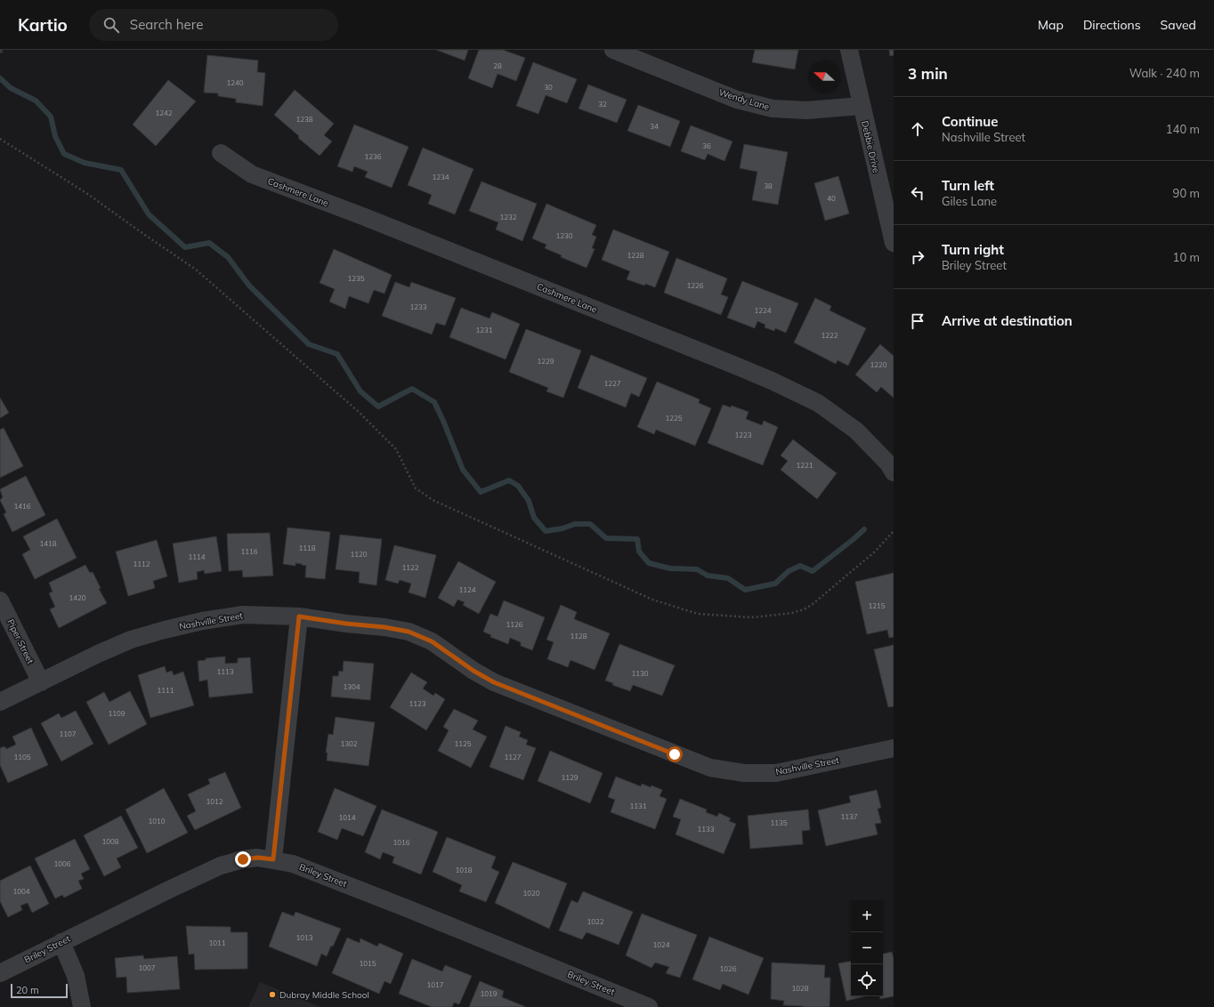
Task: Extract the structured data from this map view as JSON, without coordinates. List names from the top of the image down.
{
  "streets": {
    "street": [
      "Wendy Lane",
      "Debbie Drive",
      "Cashmere Lane",
      "Nashville Street",
      "Piper Street",
      "Briley Street"
    ]
  },
  "crossings": [
    ["Wendy Lane", "Debbie Drive"],
    ["Nashville Street", "Piper Street"]
  ],
  "places": ["Dubray Middle School"],
  "house_numbers": [
    "28",
    "1240",
    "30",
    "32",
    "1242",
    "1238",
    "34",
    "36",
    "1236",
    "1234",
    "38",
    "40",
    "1232",
    "1230",
    "1228",
    "1235",
    "1226",
    "1233",
    "1224",
    "1231",
    "1222",
    "1229",
    "1220",
    "1227",
    "1225",
    "1223",
    "1221",
    "1416",
    "1418",
    "1118",
    "1116",
    "1120",
    "1114",
    "1112",
    "1122",
    "1124",
    "1420",
    "1215",
    "1126",
    "1128",
    "1113",
    "1130",
    "1304",
    "1111",
    "1123",
    "1109",
    "1107",
    "1302",
    "1125",
    "1105",
    "1127",
    "1129",
    "1012",
    "1131",
    "1137",
    "1014",
    "1010",
    "1135",
    "1133",
    "1008",
    "1016",
    "1006",
    "1018",
    "1004",
    "1020",
    "1022",
    "1013",
    "1011",
    "1024",
    "1015",
    "1007",
    "1026",
    "1017",
    "1028",
    "1019"
  ],
  "scale_bar": "20 m",
  "north": "left",
  "page": {
    "header": "Kartio",
    "search": "Search here",
    "nav": ["Map", "Directions", "Saved"],
    "heading": ["3 min", "Walk · 240 m"],
    "list": [
      ["Continue", "Nashville Street", "140 m"],
      ["Turn left", "Giles Lane", "90 m"],
      ["Turn right", "Briley Street", "10 m"],
      "Arrive at destination"
    ],
    "map_buttons": ["+", "−"],
    "scale": "20 m"
  }
}
